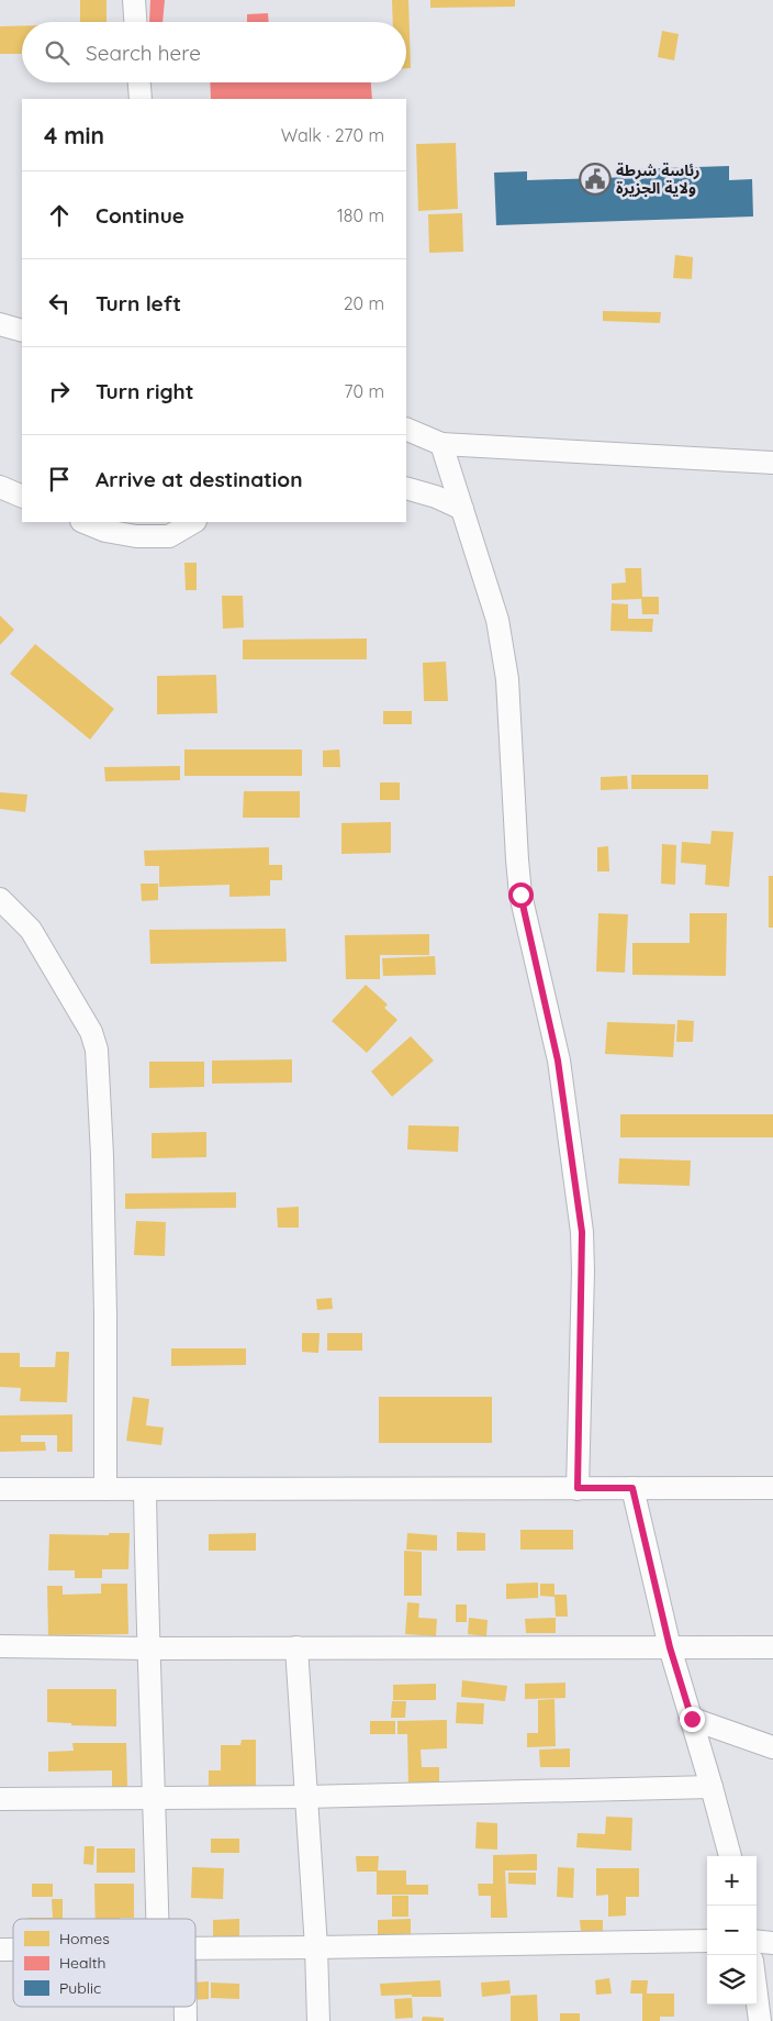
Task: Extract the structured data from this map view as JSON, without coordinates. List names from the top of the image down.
{
  "places": {
    "public building": ["رئاسة شرطة ولاية الجزيرة"]
  },
  "legend": ["Homes", "Health", "Public"],
  "page": {
    "search": "Search here",
    "heading": ["4 min", "Walk · 270 m"],
    "list": [
      ["Continue", "180 m"],
      ["Turn left", "20 m"],
      ["Turn right", "70 m"],
      "Arrive at destination"
    ],
    "map_buttons": ["+", "−"]
  }
}
